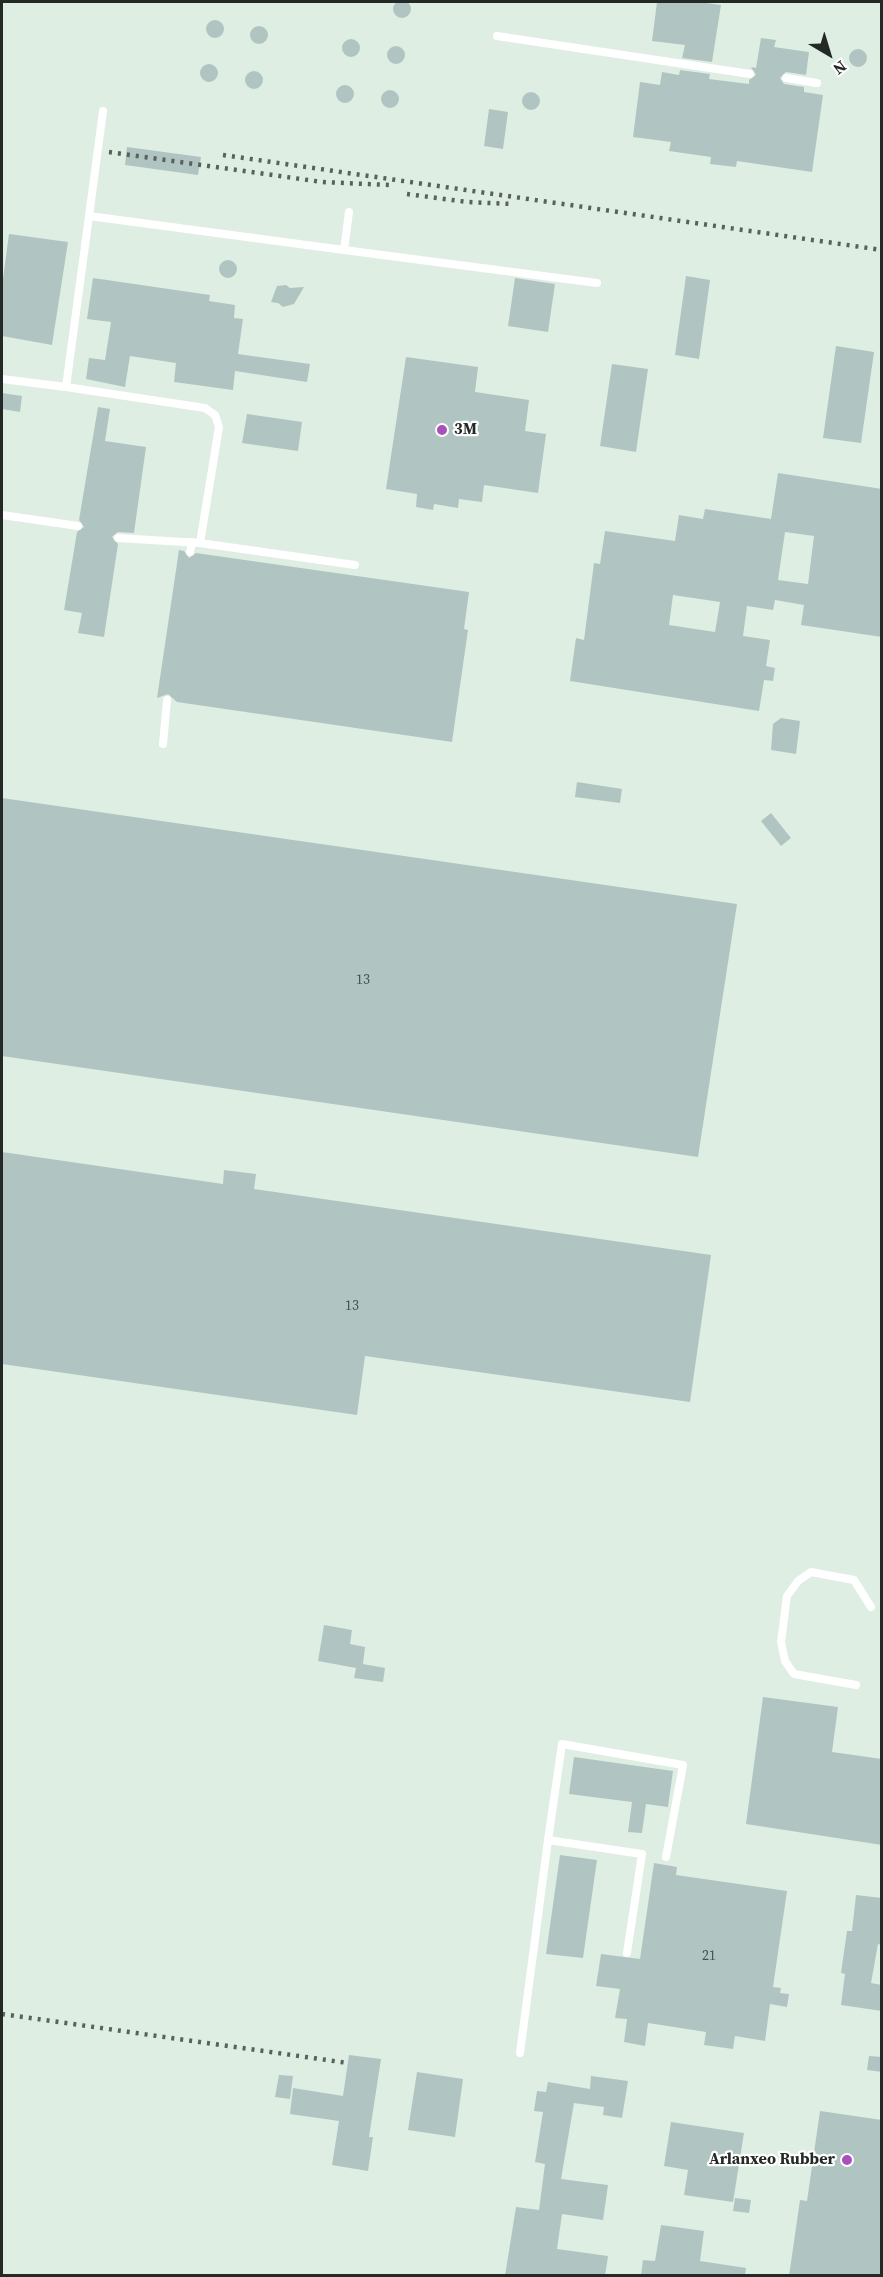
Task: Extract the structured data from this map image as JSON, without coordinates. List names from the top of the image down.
{
  "places": ["3M", "Arlanxeo Rubber"],
  "house_numbers": ["13", "13", "21"],
  "north": "bottom right"
}
